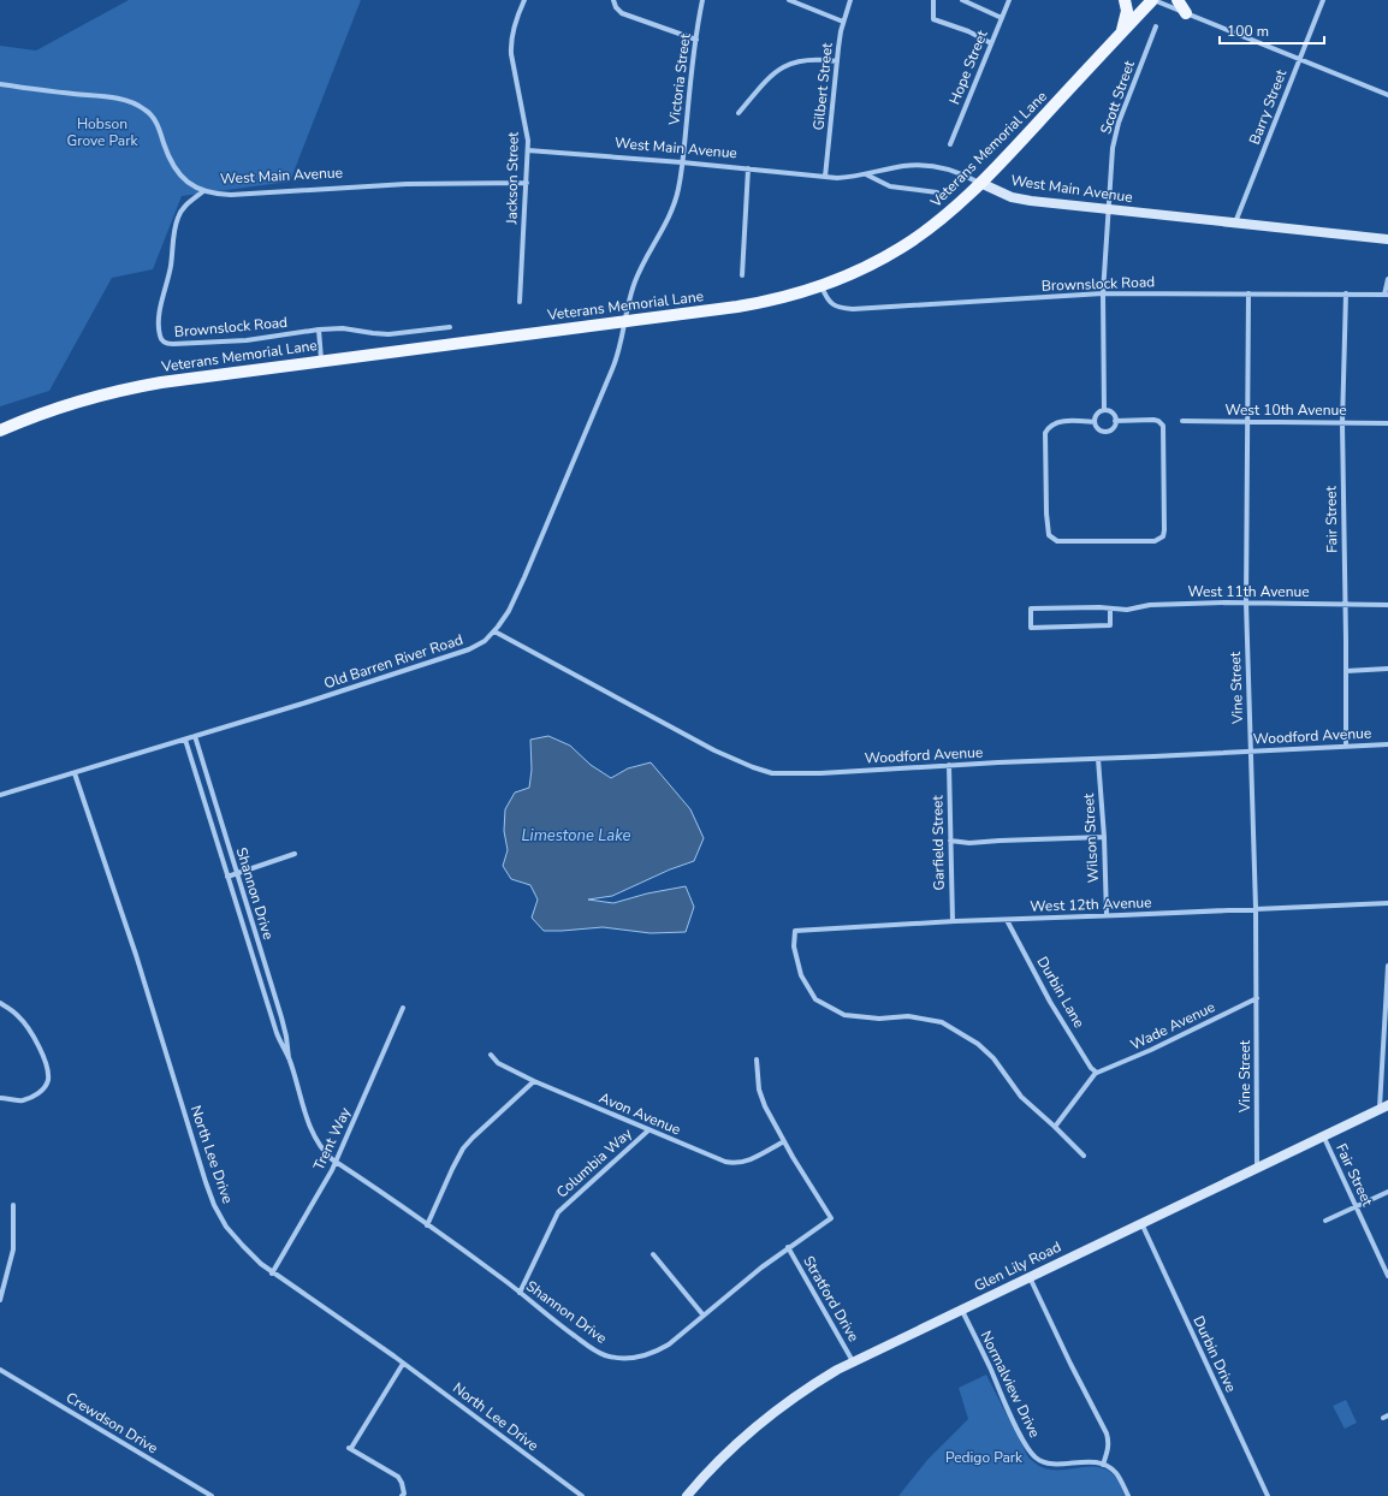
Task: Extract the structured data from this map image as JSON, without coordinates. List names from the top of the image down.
{
  "streets": {
    "main road": ["Veterans Memorial Lane"],
    "street": [
      "Hope Street",
      "Victoria Street",
      "Gilbert Street",
      "Scott Street",
      "Barry Street",
      "West Main Avenue",
      "Jackson Street",
      "Brownslock Road",
      "West 10th Avenue",
      "Fair Street",
      "West 11th Avenue",
      "Old Barren River Road",
      "Vine Street",
      "Woodford Avenue",
      "Wilson Street",
      "Garfield Street",
      "Shannon Drive",
      "West 12th Avenue",
      "Durbin Lane",
      "Wade Avenue",
      "Avon Avenue",
      "Trent Way",
      "North Lee Drive",
      "Columbia Way",
      "Glen Lily Road",
      "Stratford Drive",
      "Durbin Drive",
      "Normalview Drive",
      "Crewdson Drive"
    ]
  },
  "crossings": [
    ["Victoria Street", "West Main Avenue"],
    ["Victoria Street", "Veterans Memorial Lane"],
    ["Victoria Street", "Old Barren River Road"],
    ["Gilbert Street", "West Main Avenue"],
    ["Scott Street", "West Main Avenue"],
    ["Scott Street", "Brownslock Road"],
    ["Barry Street", "West Main Avenue"],
    ["West Main Avenue", "Veterans Memorial Lane"],
    ["West Main Avenue", "Jackson Street"],
    ["West Main Avenue", "Brownslock Road"],
    ["Veterans Memorial Lane", "Brownslock Road"],
    ["Veterans Memorial Lane", "Old Barren River Road"],
    ["Brownslock Road", "Fair Street"],
    ["Brownslock Road", "Vine Street"],
    ["West 10th Avenue", "Fair Street"],
    ["West 10th Avenue", "Vine Street"],
    ["Fair Street", "West 11th Avenue"],
    ["Fair Street", "Woodford Avenue"],
    ["Fair Street", "Glen Lily Road"],
    ["West 11th Avenue", "Vine Street"],
    ["Old Barren River Road", "Woodford Avenue"],
    ["Old Barren River Road", "Shannon Drive"],
    ["Old Barren River Road", "North Lee Drive"],
    ["Vine Street", "Woodford Avenue"],
    ["Vine Street", "West 12th Avenue"],
    ["Vine Street", "Wade Avenue"],
    ["Vine Street", "Glen Lily Road"],
    ["Woodford Avenue", "Wilson Street"],
    ["Woodford Avenue", "Garfield Street"],
    ["Wilson Street", "West 12th Avenue"],
    ["Garfield Street", "West 12th Avenue"],
    ["Shannon Drive", "Avon Avenue"],
    ["Shannon Drive", "Trent Way"],
    ["Shannon Drive", "Columbia Way"],
    ["Shannon Drive", "Stratford Drive"],
    ["West 12th Avenue", "Durbin Lane"],
    ["Durbin Lane", "Wade Avenue"],
    ["Avon Avenue", "Columbia Way"],
    ["Trent Way", "North Lee Drive"],
    ["Glen Lily Road", "Stratford Drive"],
    ["Glen Lily Road", "Durbin Drive"],
    ["Glen Lily Road", "Normalview Drive"]
  ],
  "water": ["Limestone Lake"],
  "parks": ["Hobson Grove Park", "Pedigo Park"],
  "scale_bar": "100 m"
}
